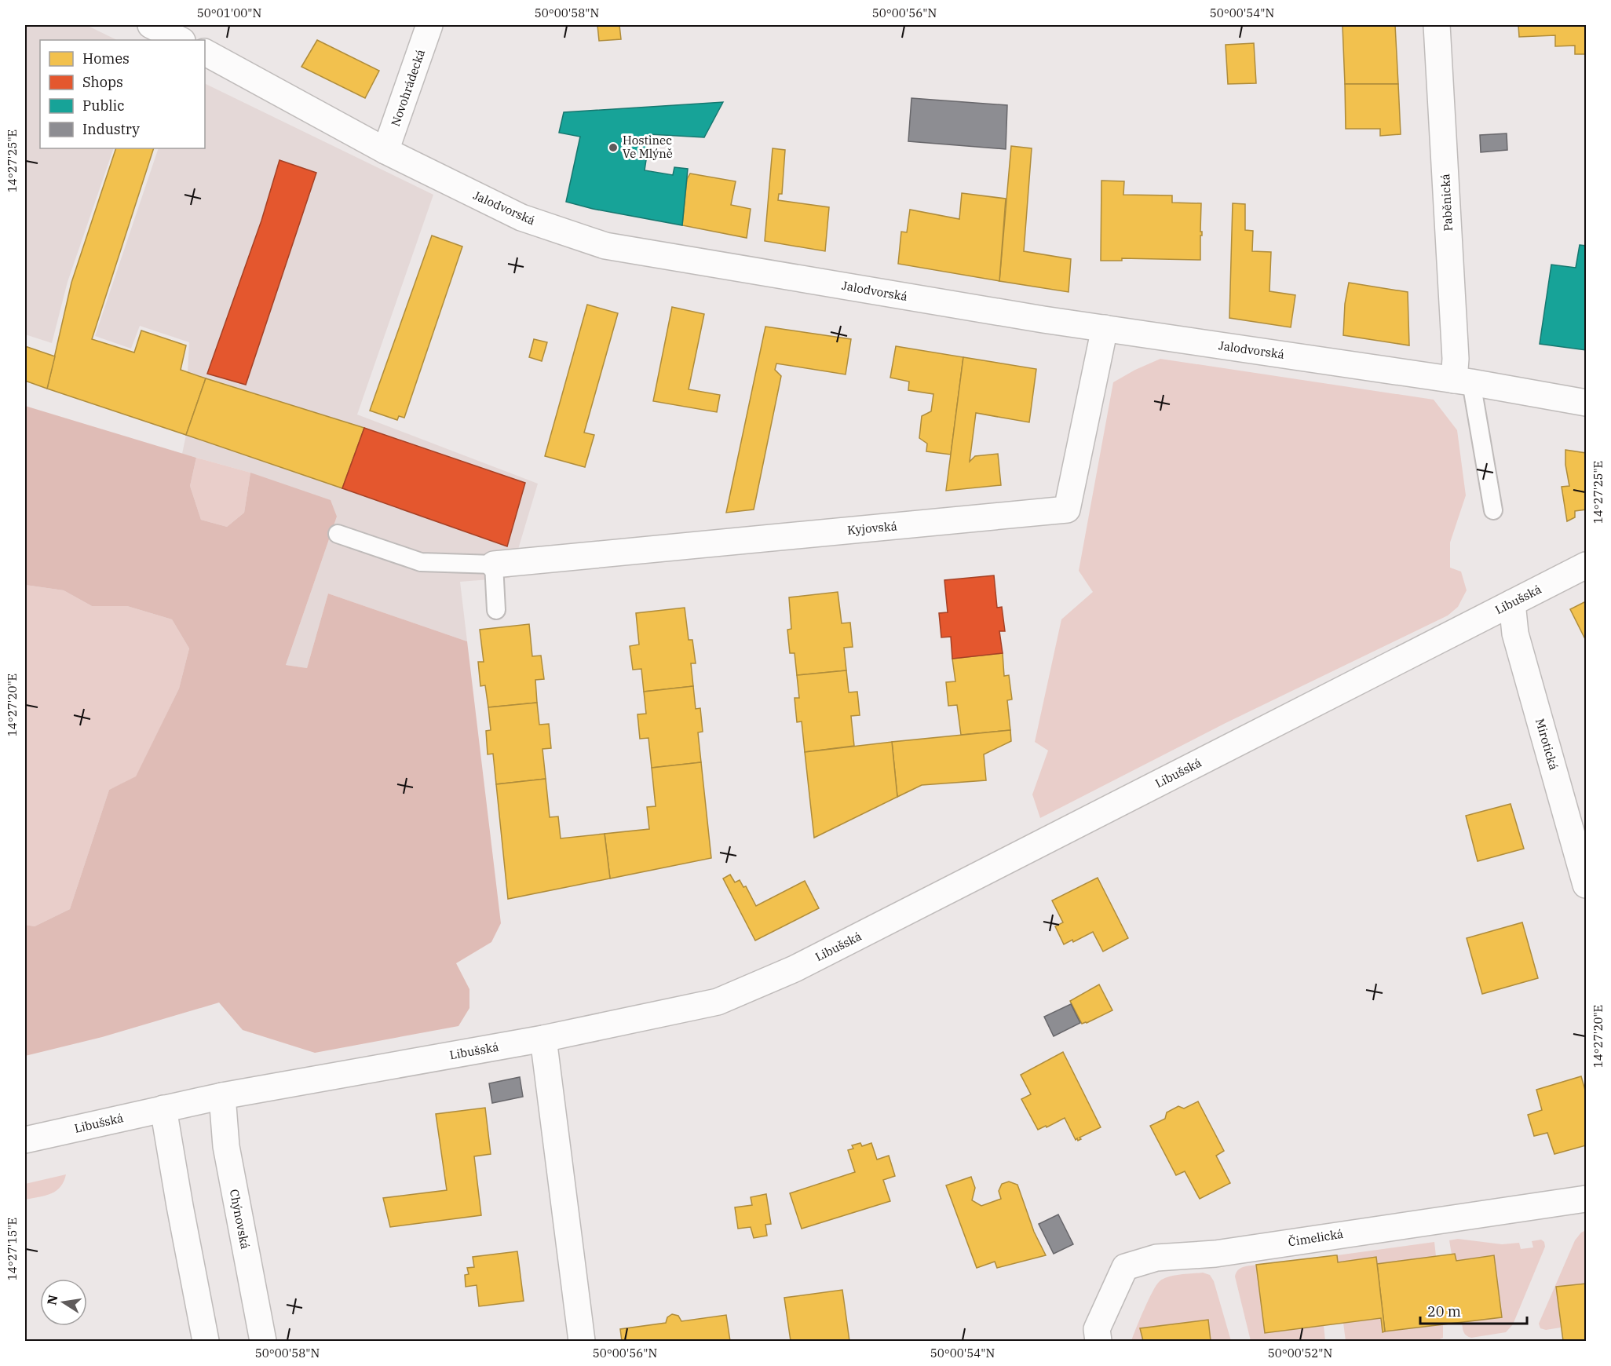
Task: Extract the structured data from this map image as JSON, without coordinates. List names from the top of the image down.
{
  "streets": {
    "street": [
      "Novohrádecká",
      "Paběnická",
      "Jalodvorská",
      "Kyjovská",
      "Libušská",
      "Mirotická",
      "Chýnovská",
      "Čimelická"
    ]
  },
  "crossings": [
    ["Novohrádecká", "Jalodvorská"],
    ["Paběnická", "Jalodvorská"],
    ["Jalodvorská", "Kyjovská"],
    ["Libušská", "Mirotická"],
    ["Libušská", "Chýnovská"]
  ],
  "places": ["Hostinec Ve Mlýně"],
  "legend": [
    "Homes",
    "Shops",
    "Public",
    "Industry"
  ],
  "scale_bar": "20 m",
  "north": "left",
  "coordinates": [
    "50°01'00\"N",
    "50°00'58\"N",
    "50°00'56\"N",
    "50°00'54\"N",
    "14°27'25\"E",
    "14°27'20\"E",
    "14°27'15\"E",
    "50°00'52\"N"
  ]
}
